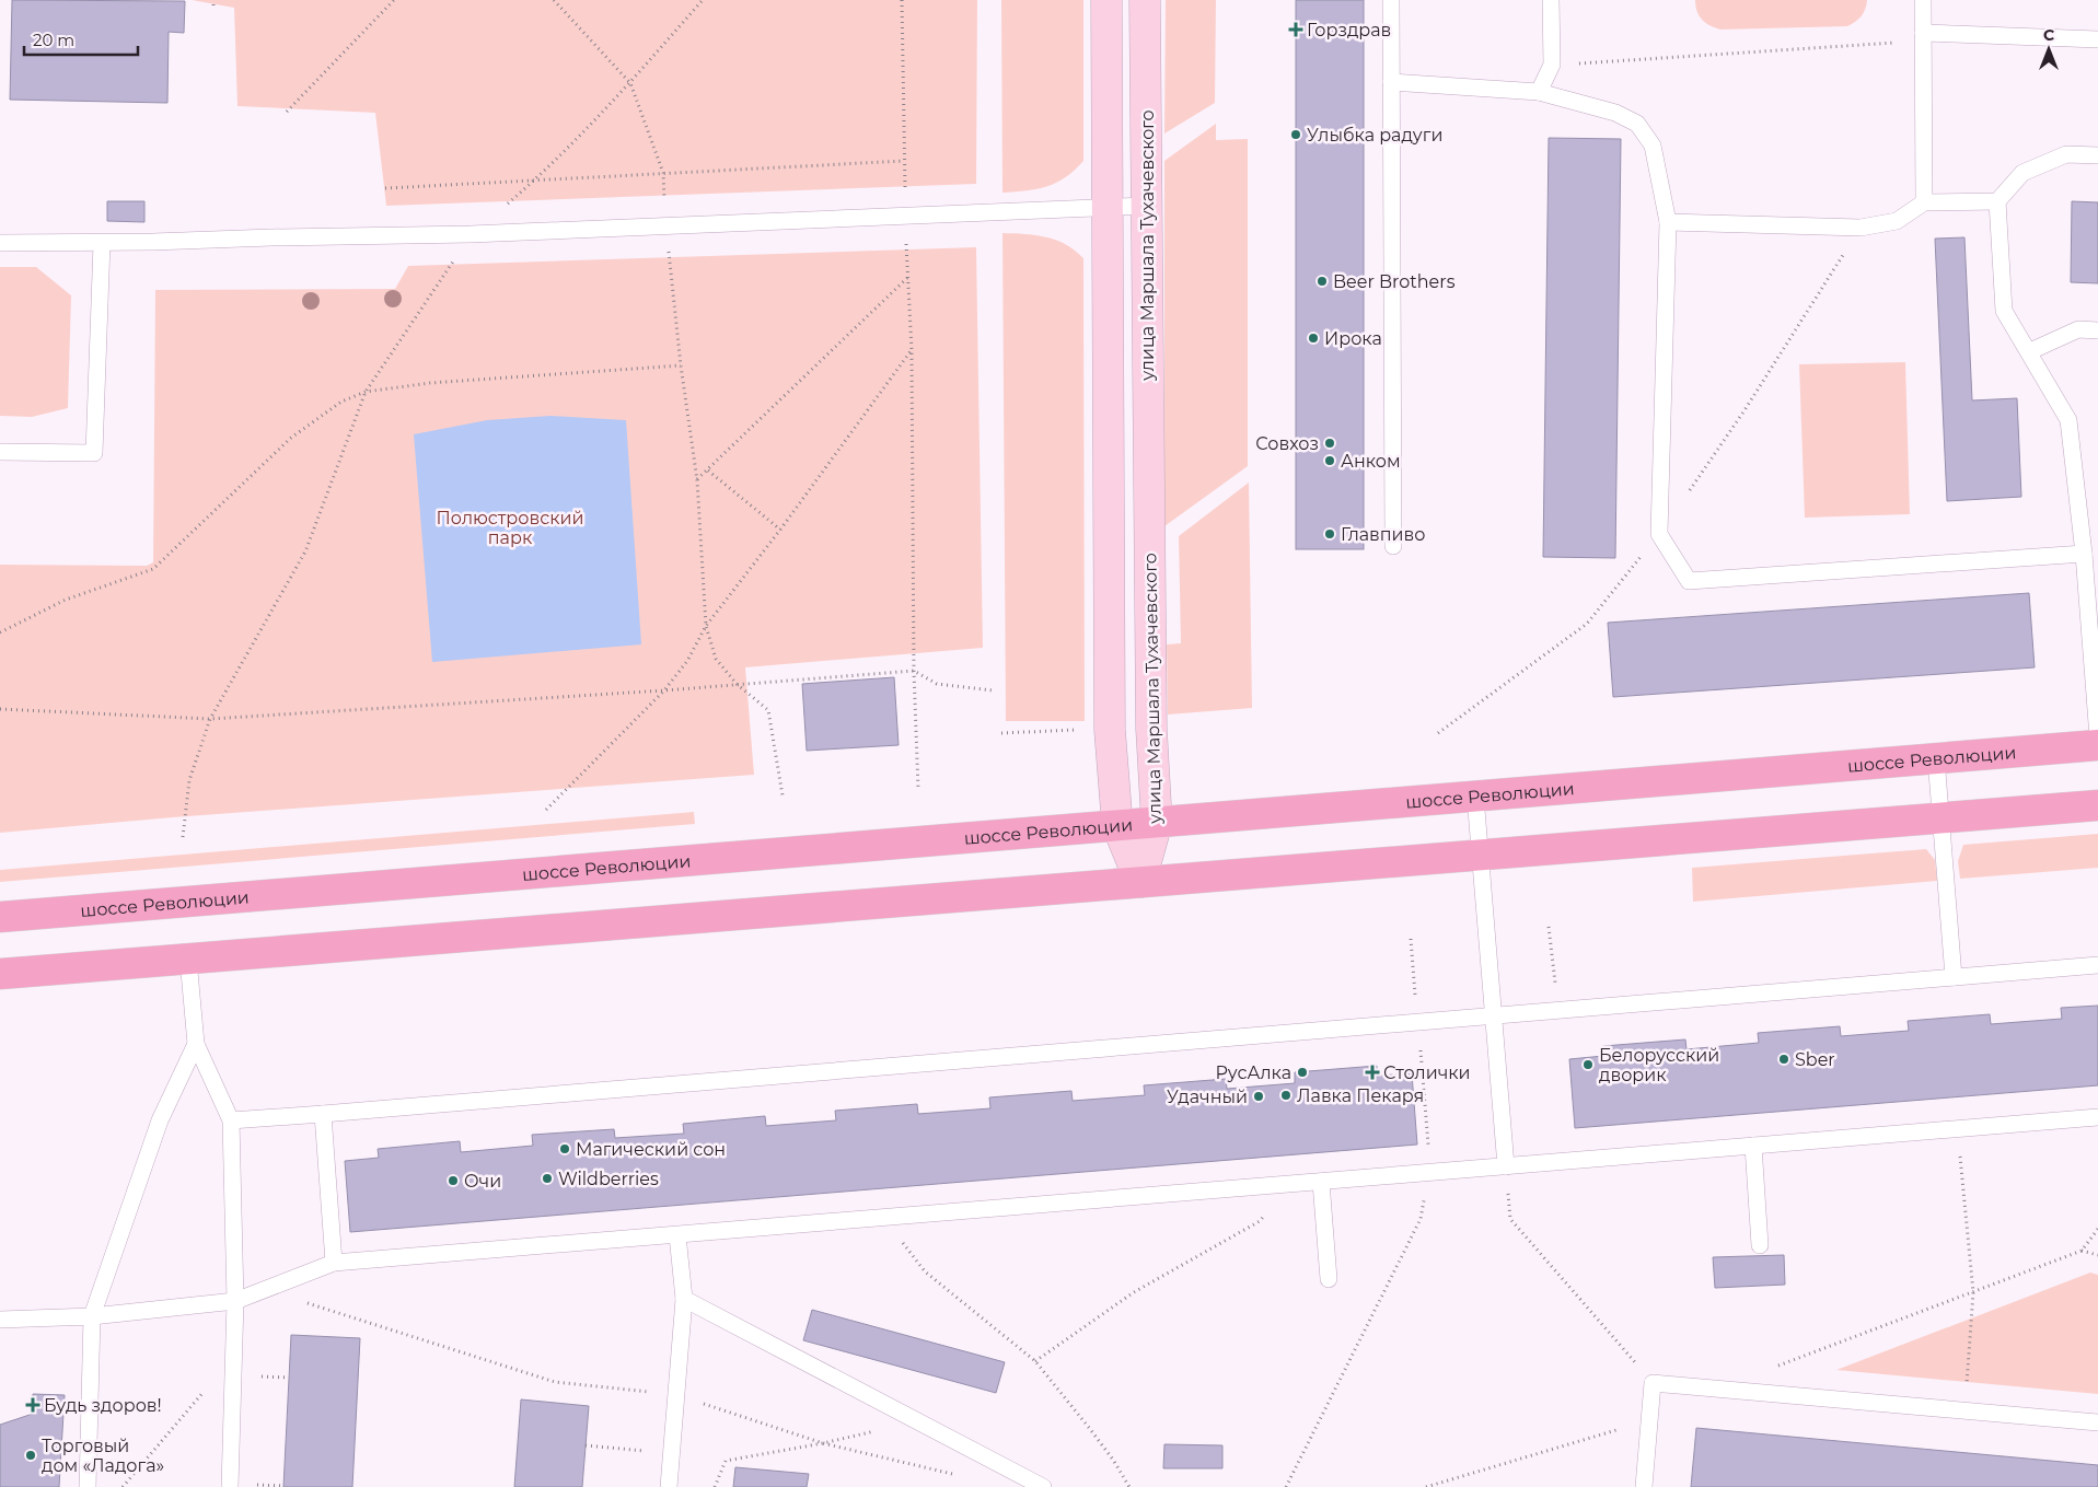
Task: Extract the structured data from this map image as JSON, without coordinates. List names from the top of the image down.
{
  "streets": {
    "main road": ["шоссе Революции"],
    "street": ["улица Маршала Тухачевского"]
  },
  "crossings": [
    ["улица Маршала Тухачевского", "шоссе Революции"]
  ],
  "parks": ["Полюстровский парк"],
  "places": {
    "health": ["Горздрав", "Столички", "Будь здоров!"],
    "other": [
      "Улыбка радуги",
      "Beer Brothers",
      "Ирока",
      "Совхоз",
      "Анком",
      "Главпиво",
      "Sber",
      "Белорусский дворик",
      "РусАлка",
      "Лавка Пекаря",
      "Удачный",
      "Магический сон",
      "Wildberries",
      "Очи",
      "Торговый дом «Ладога»"
    ]
  },
  "scale_bar": "20 m",
  "north": "top"
}
